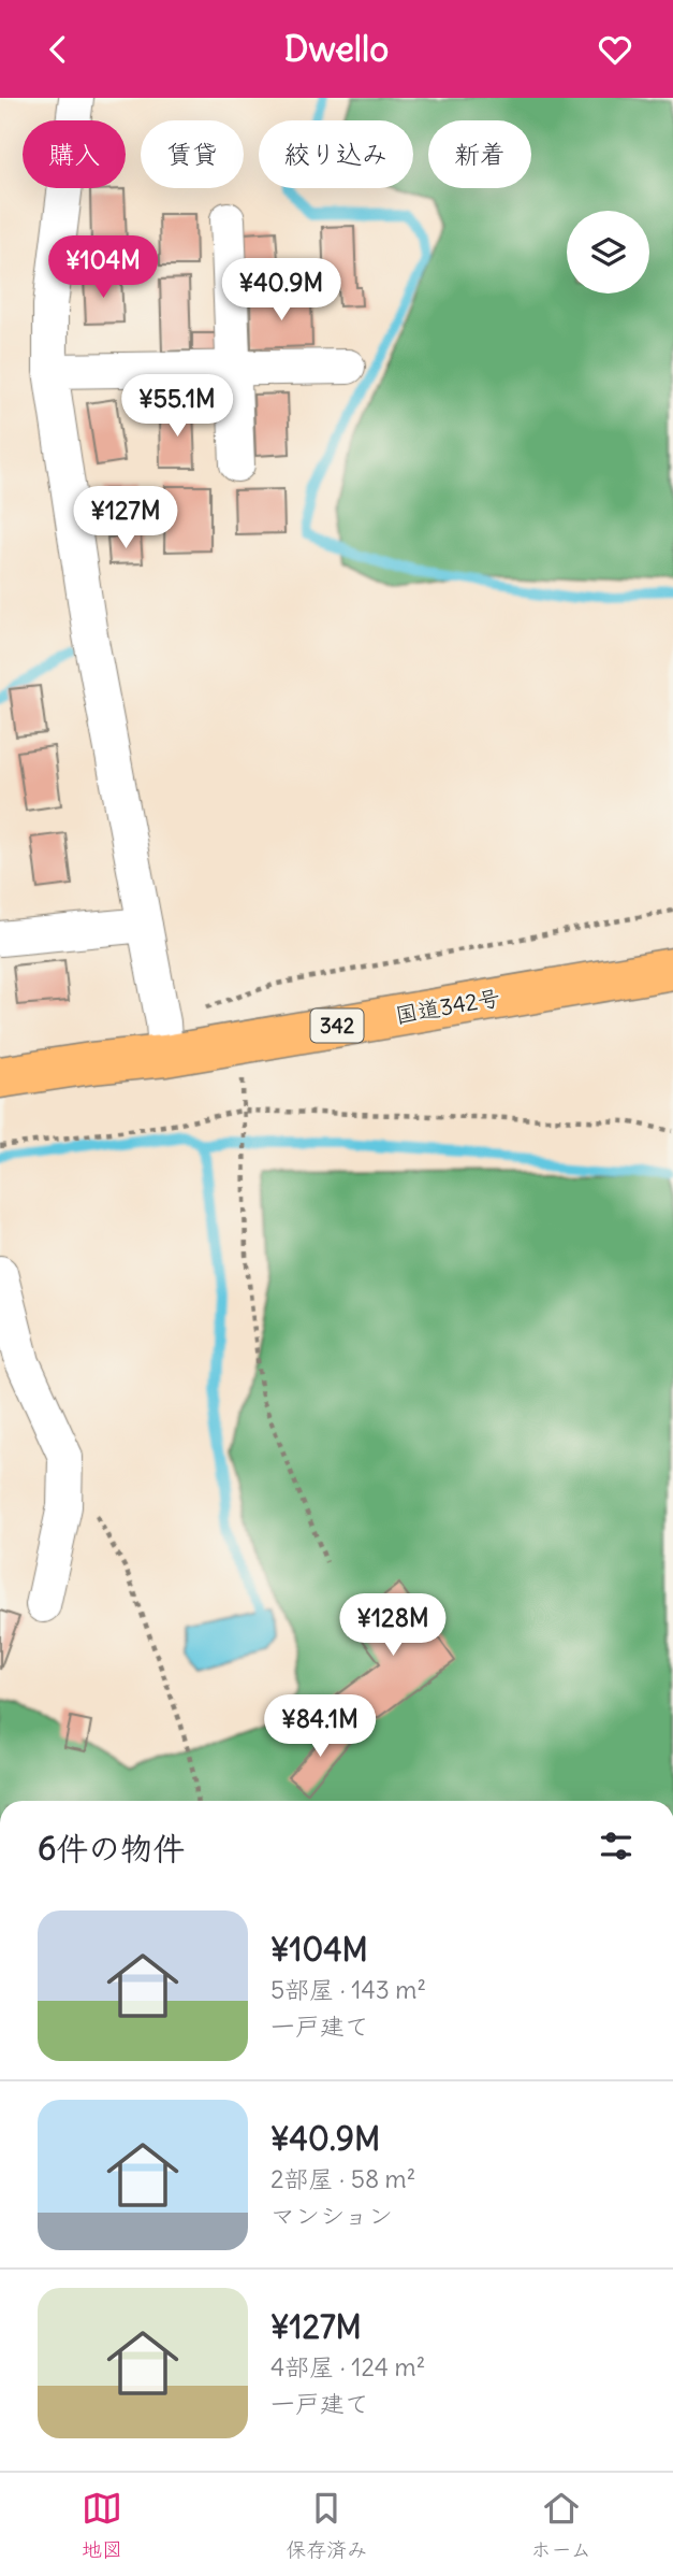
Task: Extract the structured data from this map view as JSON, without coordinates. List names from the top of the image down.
{
  "streets": {
    "highway": ["国道342号", "342"]
  },
  "page": {
    "header": "Dwello",
    "chip": [
      "購入",
      "賃貸",
      "絞り込み",
      "新着"
    ],
    "price": [
      "¥104M",
      "¥40.9M",
      "¥55.1M",
      "¥127M",
      "¥128M",
      "¥84.1M"
    ],
    "heading": "6件の物件",
    "list": [
      {
        "name": "¥104M",
        "note": "5部屋 · 143 m² · 一戸建て"
      },
      {
        "name": "¥40.9M",
        "note": "2部屋 · 58 m² · マンション"
      },
      {
        "name": "¥127M",
        "note": "4部屋 · 124 m² · 一戸建て"
      }
    ],
    "tabs": ["地図", "保存済み", "ホーム"]
  }
}
